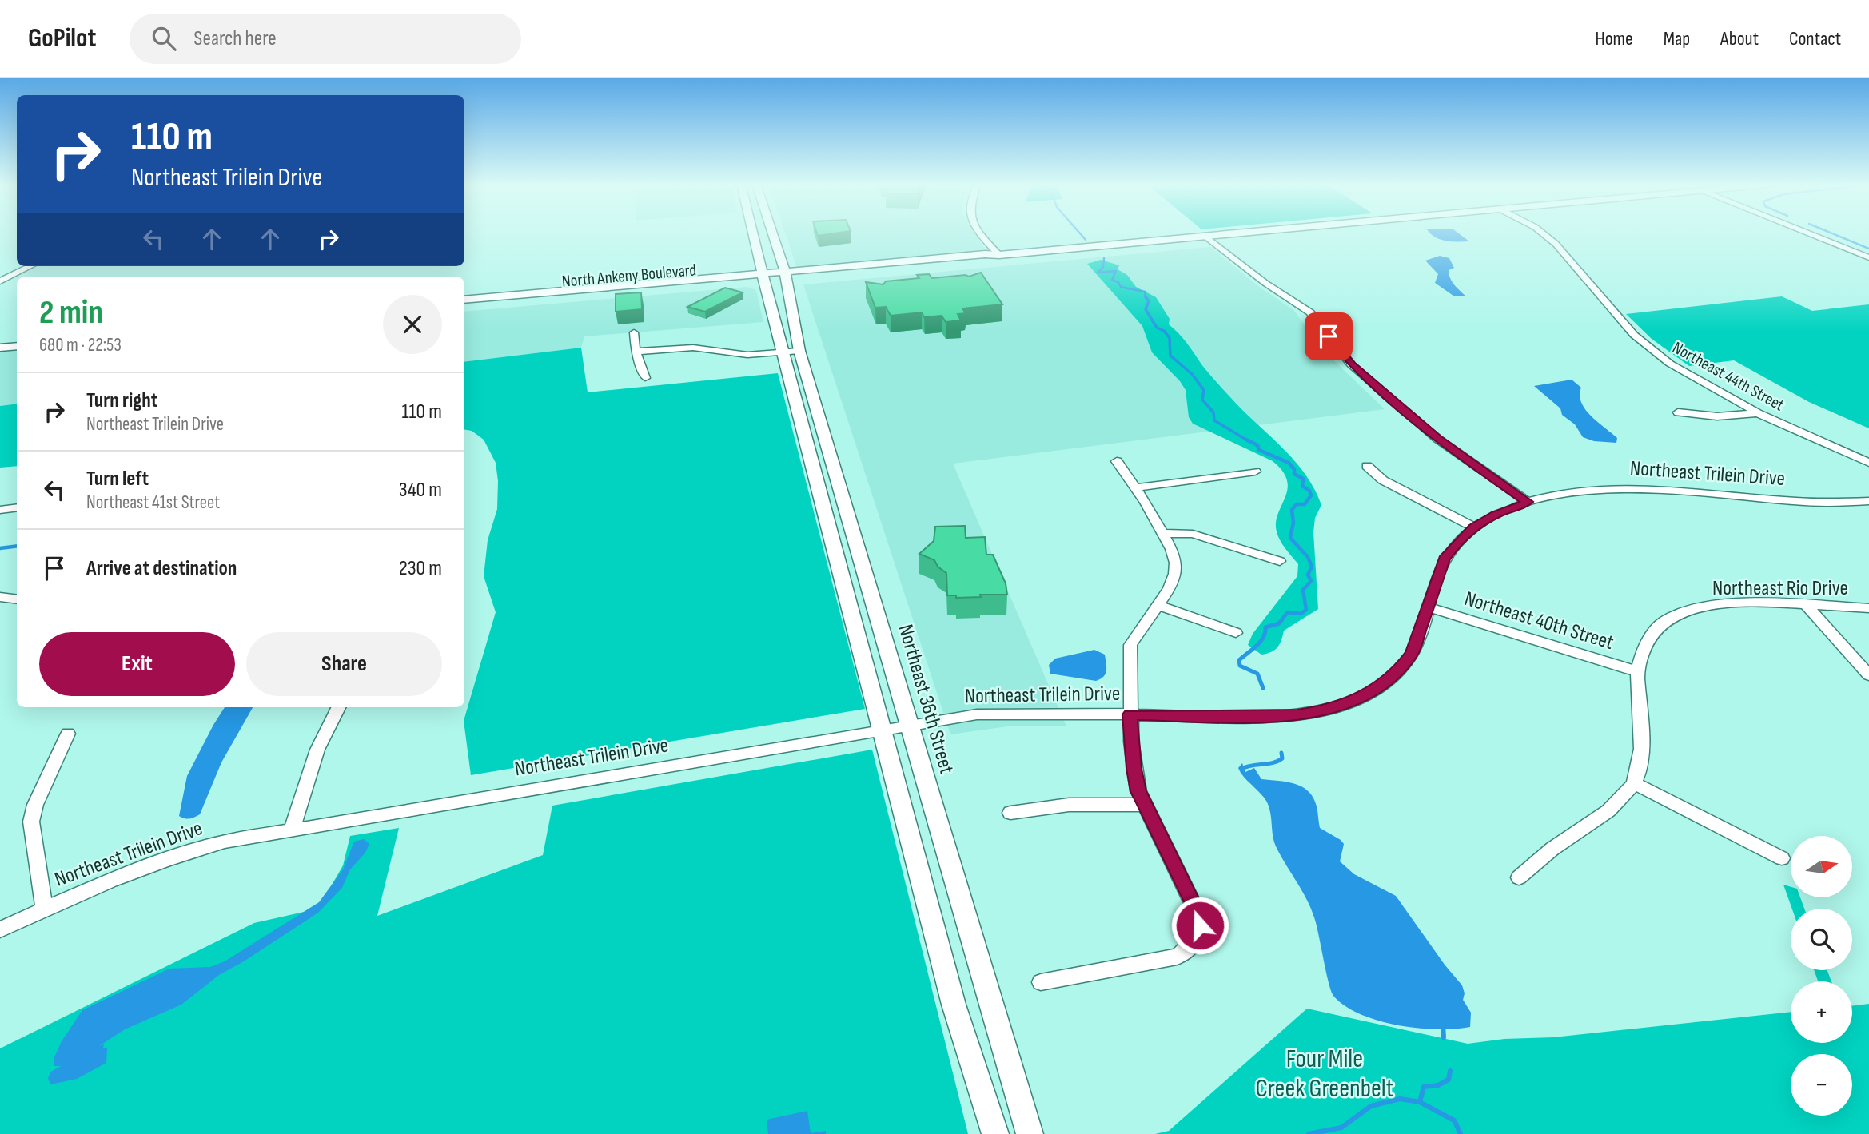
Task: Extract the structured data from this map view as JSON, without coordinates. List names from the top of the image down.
{
  "streets": {
    "main road": ["North Ankeny Boulevard", "Northeast 36th Street"],
    "street": [
      "Northeast 44th Street",
      "Northeast Trilein Drive",
      "Northeast Rio Drive",
      "Northeast 40th Street"
    ]
  },
  "crossings": [
    ["North Ankeny Boulevard", "Northeast 36th Street"],
    ["Northeast Trilein Drive", "Northeast 40th Street"],
    ["Northeast Trilein Drive", "Northeast 36th Street"],
    ["Northeast Rio Drive", "Northeast 40th Street"]
  ],
  "parks": ["Four Mile Creek Greenbelt"],
  "north": "right",
  "page": {
    "header": "GoPilot",
    "search": "Search here",
    "nav": [
      "Home",
      "Map",
      "About",
      "Contact"
    ],
    "turn": ["110 m", "Northeast Trilein Drive"],
    "heading": ["2 min", "680 m · 22:53"],
    "list": [
      {
        "name": "Turn right",
        "note": "Northeast Trilein Drive",
        "value": "110 m"
      },
      {
        "name": "Turn left",
        "note": "Northeast 41st Street",
        "value": "340 m"
      },
      {
        "name": "Arrive at destination",
        "value": "230 m"
      }
    ],
    "buttons": ["Exit", "Share"],
    "map_buttons": ["+", "−"]
  }
}
